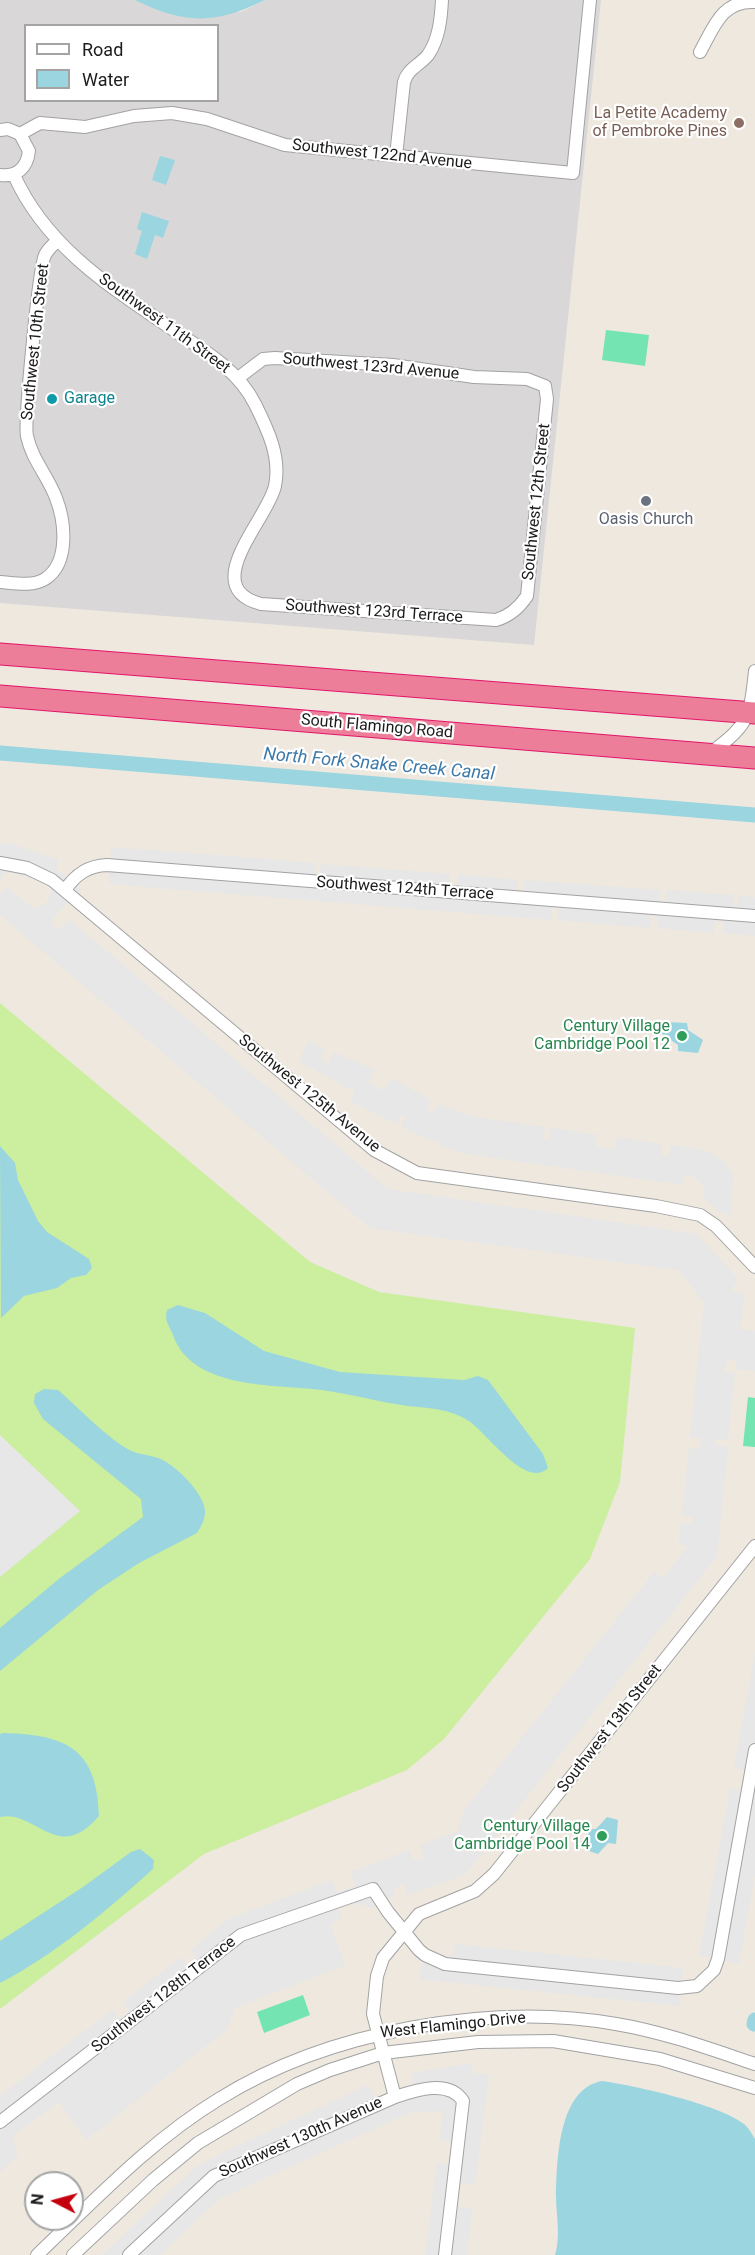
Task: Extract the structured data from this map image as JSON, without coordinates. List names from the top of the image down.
{
  "streets": {
    "highway": ["South Flamingo Road"],
    "street": [
      "Southwest 122nd Avenue",
      "Southwest 11th Street",
      "Southwest 10th Street",
      "Southwest 123rd Avenue",
      "Southwest 12th Street",
      "Southwest 123rd Terrace",
      "Southwest 124th Terrace",
      "Southwest 125th Avenue",
      "Southwest 13th Street",
      "Southwest 128th Terrace",
      "West Flamingo Drive",
      "Southwest 130th Avenue"
    ]
  },
  "crossings": [
    ["Southwest 11th Street", "Southwest 10th Street"],
    ["Southwest 11th Street", "Southwest 123rd Avenue"],
    ["Southwest 11th Street", "Southwest 123rd Terrace"],
    ["Southwest 123rd Avenue", "Southwest 12th Street"],
    ["Southwest 12th Street", "Southwest 123rd Terrace"],
    ["Southwest 124th Terrace", "Southwest 125th Avenue"],
    ["Southwest 13th Street", "Southwest 128th Terrace"],
    ["Southwest 13th Street", "West Flamingo Drive"],
    ["Southwest 13th Street", "Southwest 130th Avenue"]
  ],
  "water": ["North Fork Snake Creek Canal"],
  "places": [
    "La Petite Academy of Pembroke Pines",
    "Garage",
    "Oasis Church",
    "Century Village Cambridge Pool 12",
    "Century Village Cambridge Pool 14"
  ],
  "legend": ["Road", "Water"],
  "north": "left"
}
